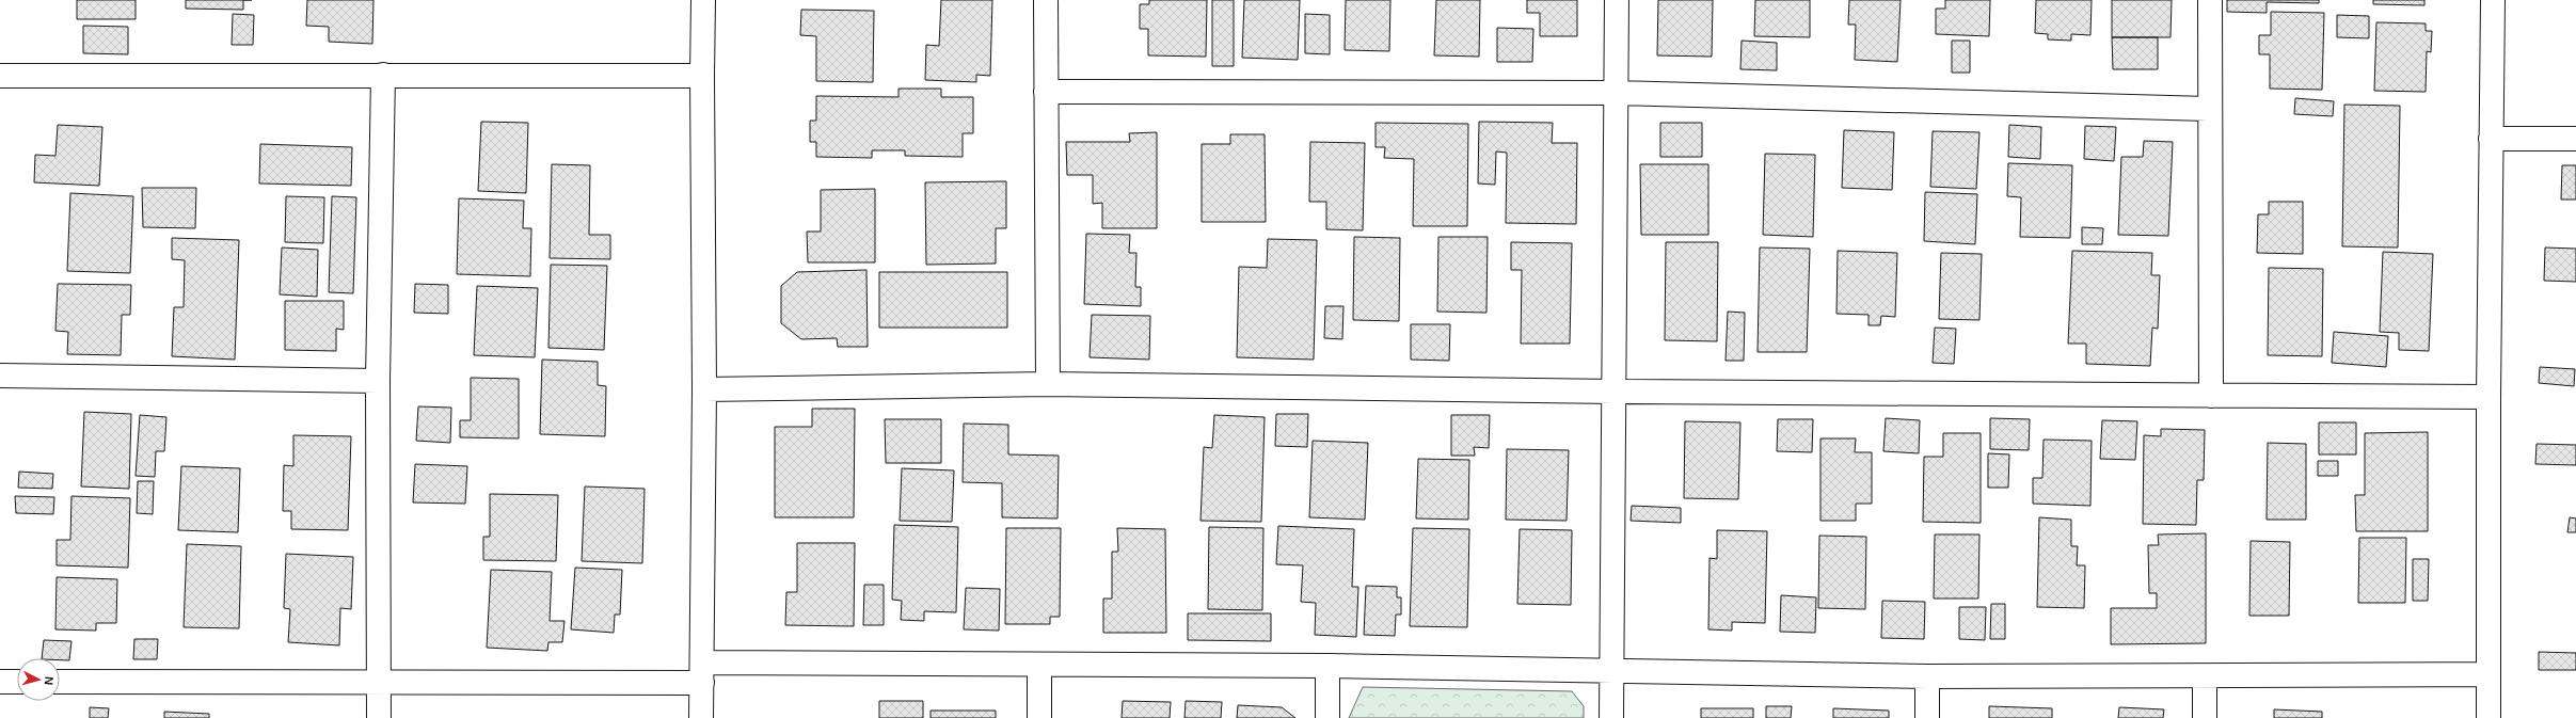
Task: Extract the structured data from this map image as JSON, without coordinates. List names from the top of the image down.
{
  "north": "right"
}
